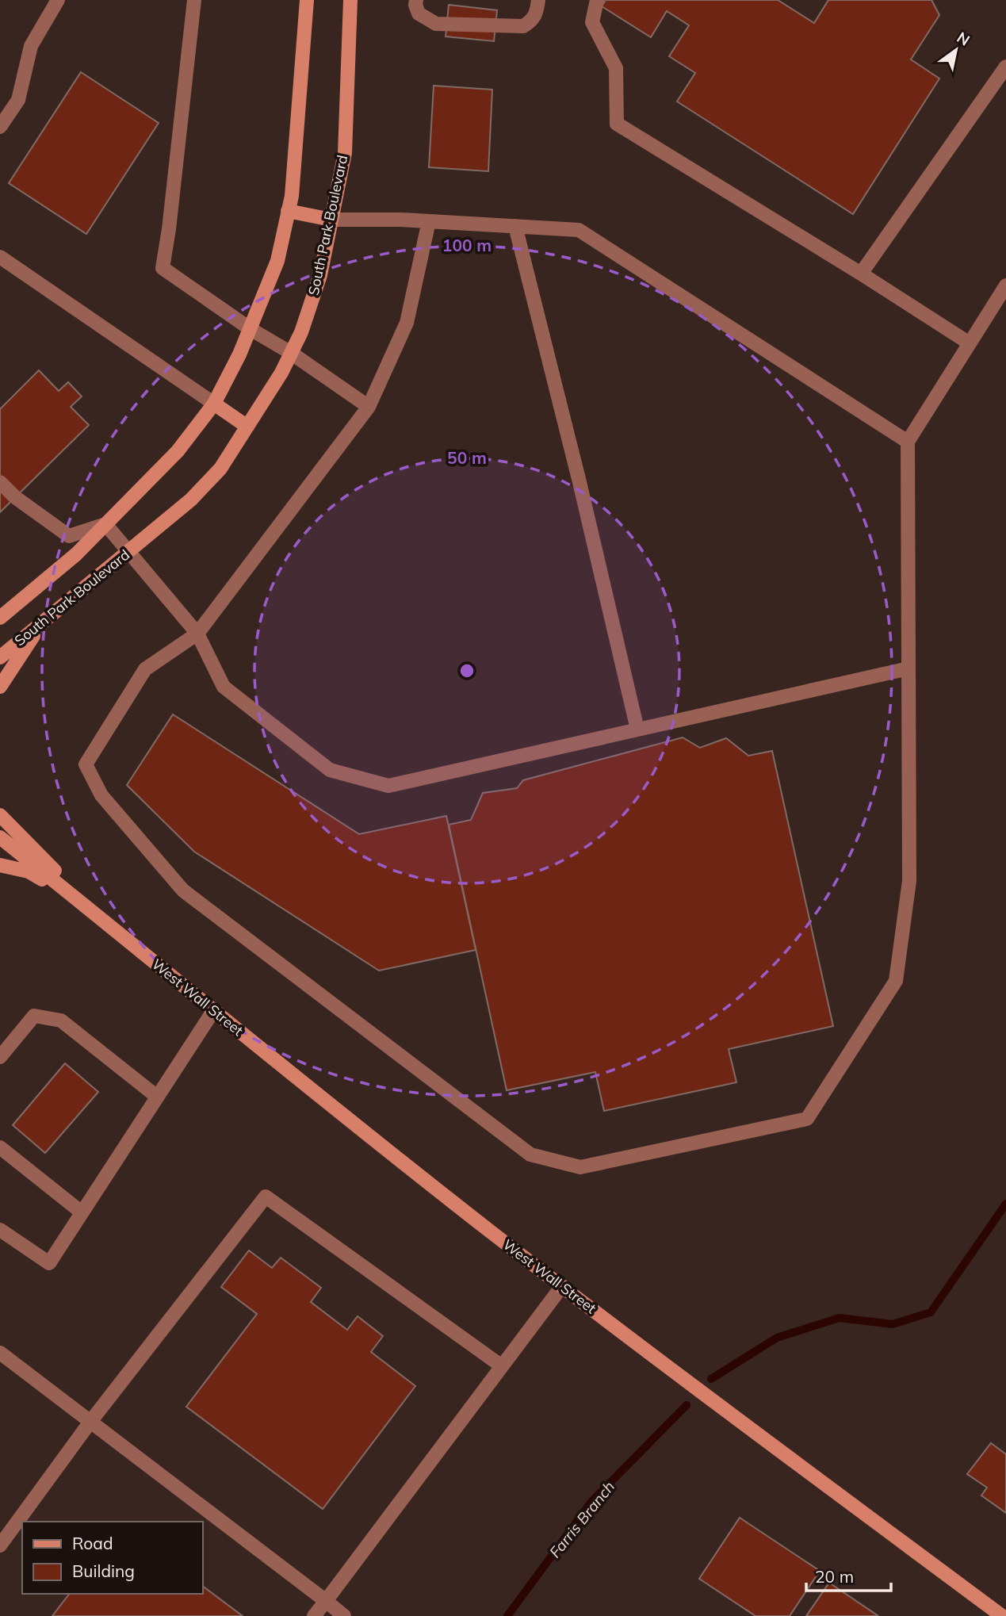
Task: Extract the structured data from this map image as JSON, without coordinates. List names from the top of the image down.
{
  "streets": {
    "main road": ["South Park Boulevard", "West Wall Street"]
  },
  "water": ["Farris Branch"],
  "legend": ["Road", "Building"],
  "scale_bar": "20 m",
  "north": "top right",
  "rings": ["100 m", "50 m"]
}
